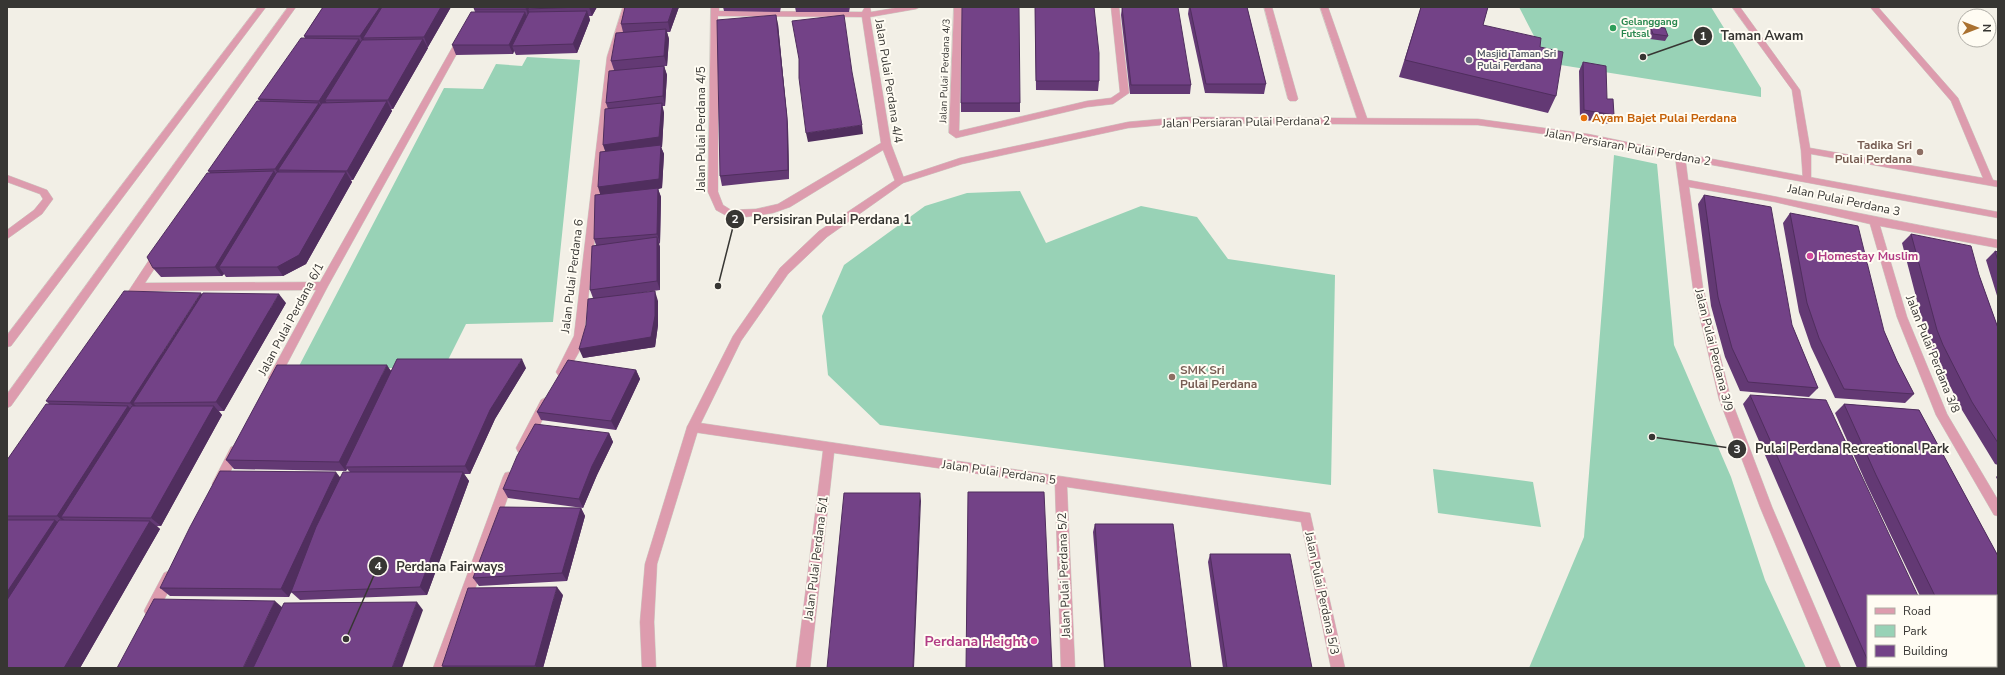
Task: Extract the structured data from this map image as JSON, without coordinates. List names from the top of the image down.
{
  "streets": {
    "street": [
      "Jalan Pulai Perdana 4/3",
      "Jalan Pulai Perdana 4/4",
      "Jalan Persiaran Pulai Perdana 2",
      "Jalan Pulai Perdana 4/5",
      "Jalan Pulai Perdana 3",
      "Jalan Pulai Perdana 6",
      "Jalan Pulai Perdana 6/1",
      "Jalan Pulai Perdana 3/9",
      "Jalan Pulai Perdana 3/8",
      "Jalan Pulai Perdana 5",
      "Jalan Pulai Perdana 5/1",
      "Jalan Pulai Perdana 5/2",
      "Jalan Pulai Perdana 5/3"
    ]
  },
  "crossings": [
    ["Jalan Pulai Perdana 4/4", "Jalan Persiaran Pulai Perdana 2"],
    ["Jalan Pulai Perdana 4/4", "Jalan Pulai Perdana 4/5"],
    ["Jalan Persiaran Pulai Perdana 2", "Jalan Pulai Perdana 3/9"],
    ["Jalan Persiaran Pulai Perdana 2", "Jalan Pulai Perdana 5"],
    ["Jalan Pulai Perdana 3", "Jalan Pulai Perdana 3/9"],
    ["Jalan Pulai Perdana 3", "Jalan Pulai Perdana 3/8"],
    ["Jalan Pulai Perdana 5", "Jalan Pulai Perdana 5/1"],
    ["Jalan Pulai Perdana 5", "Jalan Pulai Perdana 5/2"],
    ["Jalan Pulai Perdana 5", "Jalan Pulai Perdana 5/3"]
  ],
  "places": [
    "Gelanggang Futsal",
    "Taman Awam",
    "Masjid Taman Sri Pulai Perdana",
    "Ayam Bajet Pulai Perdana",
    "Tadika Sri Pulai Perdana",
    "Homestay Muslim",
    "Persisiran Pulai Perdana 1",
    "SMK Sri Pulai Perdana",
    "Pulai Perdana Recreational Park",
    "Perdana Fairways",
    "Perdana Height"
  ],
  "legend": ["Road", "Park", "Building"],
  "north": "right"
}
